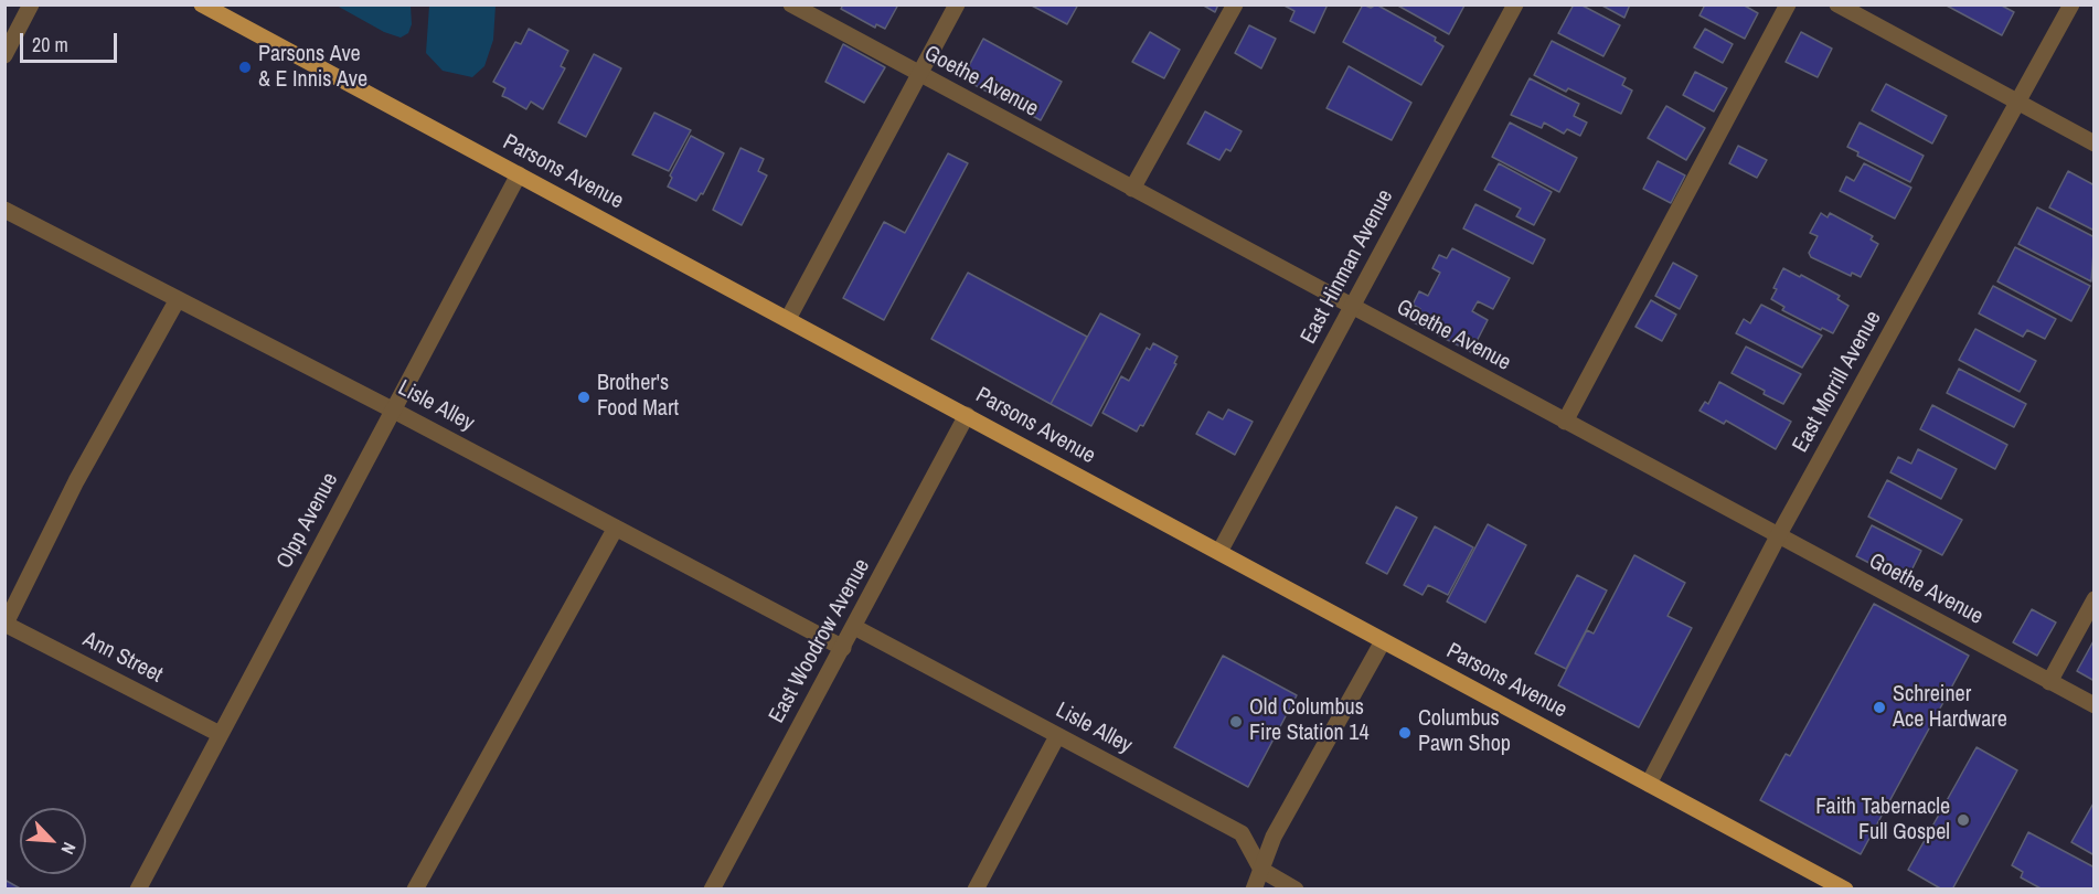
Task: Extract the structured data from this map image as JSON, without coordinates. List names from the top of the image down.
{
  "streets": {
    "main road": ["Parsons Avenue"],
    "street": [
      "Goethe Avenue",
      "East Hinman Avenue",
      "East Morrill Avenue",
      "Lisle Alley",
      "Olpp Avenue",
      "East Woodrow Avenue",
      "Ann Street"
    ]
  },
  "crossings": [
    ["Goethe Avenue", "East Hinman Avenue"],
    ["Goethe Avenue", "East Morrill Avenue"],
    ["Parsons Avenue", "East Hinman Avenue"],
    ["Parsons Avenue", "East Morrill Avenue"],
    ["Parsons Avenue", "Olpp Avenue"],
    ["Parsons Avenue", "East Woodrow Avenue"],
    ["Lisle Alley", "Olpp Avenue"],
    ["Lisle Alley", "East Woodrow Avenue"],
    ["Olpp Avenue", "Ann Street"]
  ],
  "places": [
    "Parsons Ave & E Innis Ave",
    "Brother's Food Mart",
    "Schreiner Ace Hardware",
    "Old Columbus Fire Station 14",
    "Columbus Pawn Shop",
    "Faith Tabernacle Full Gospel"
  ],
  "scale_bar": "20 m",
  "north": "bottom right"
}
